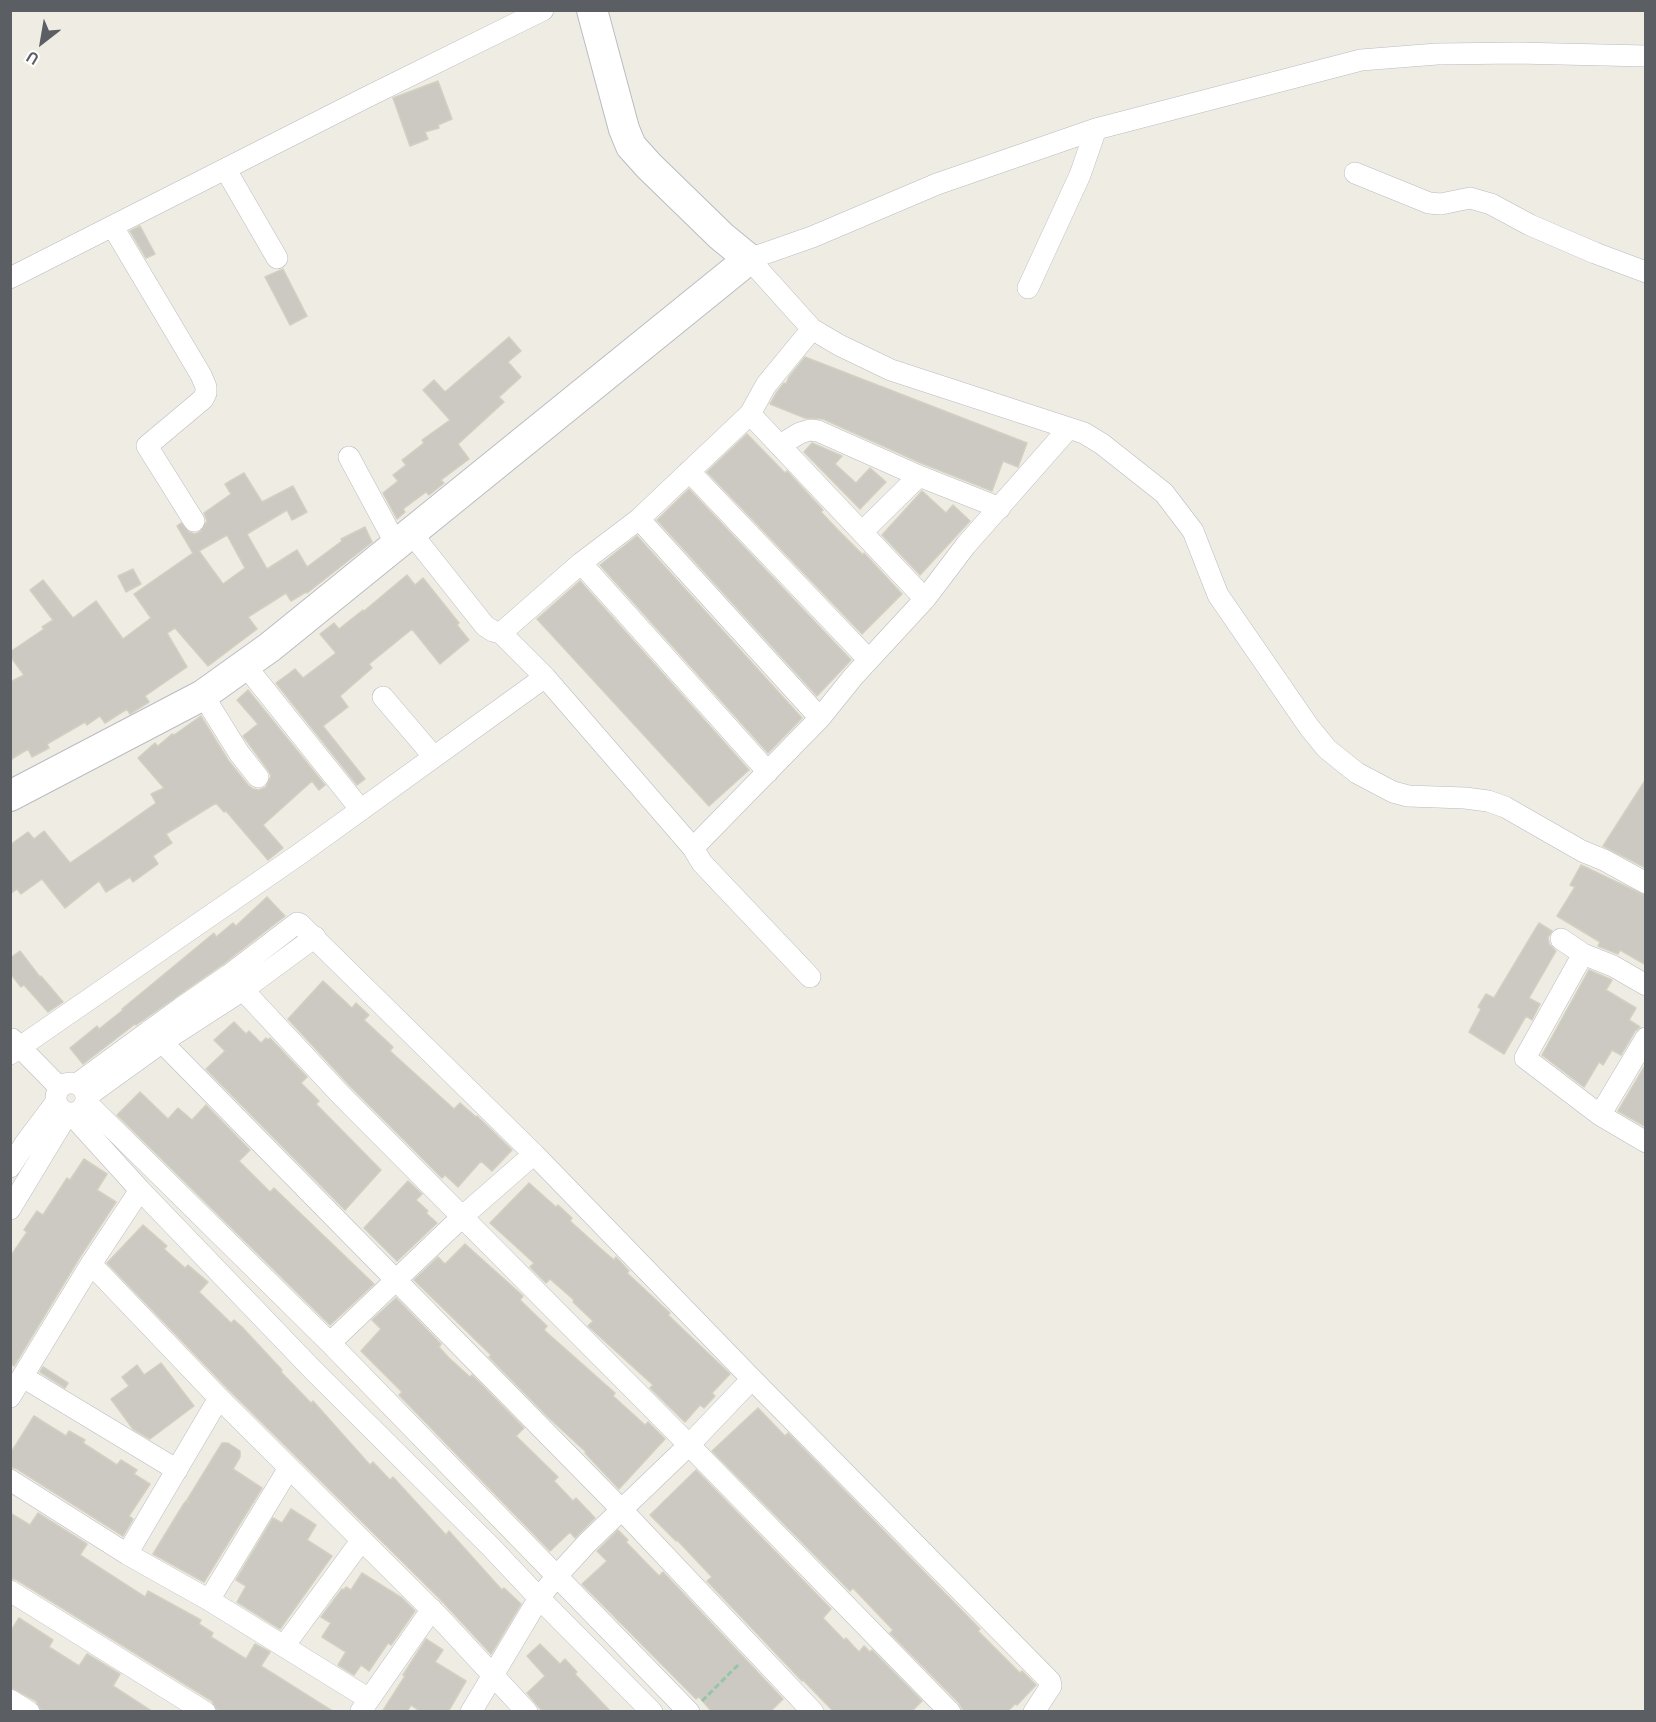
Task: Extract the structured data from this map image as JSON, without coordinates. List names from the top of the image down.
{
  "north": "bottom left"
}
